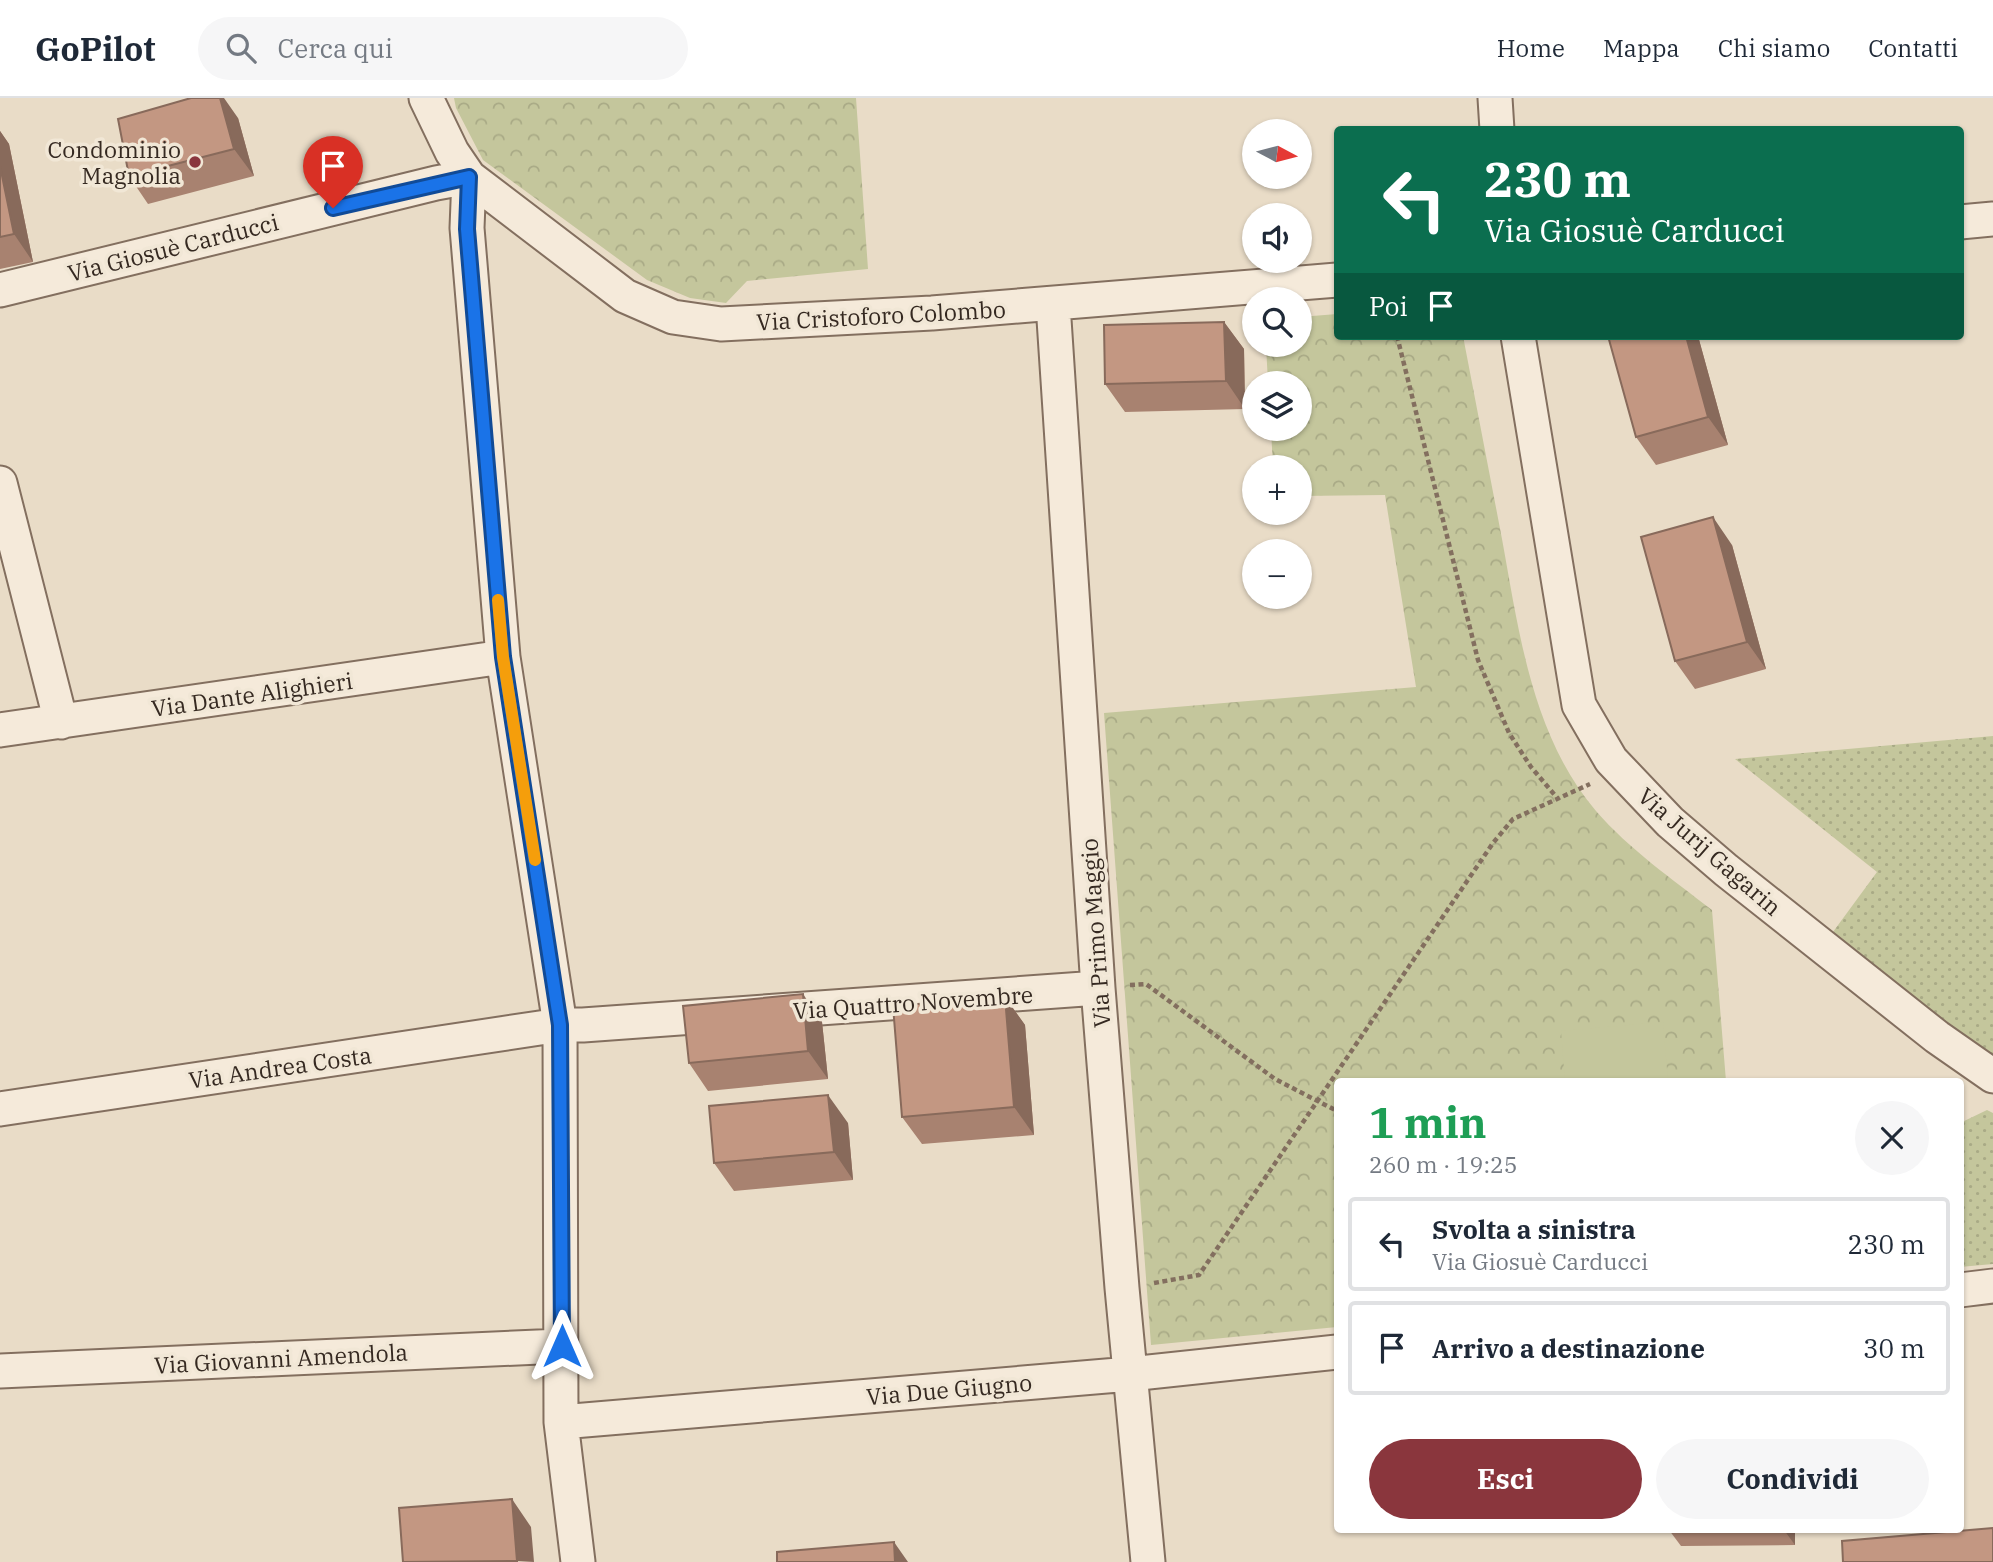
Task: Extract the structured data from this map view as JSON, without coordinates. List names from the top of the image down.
{
  "streets": {
    "street": [
      "Via Giosuè Carducci",
      "Via Cristoforo Colombo",
      "Via Dante Alighieri",
      "Via Jurij Gagarin",
      "Via Primo Maggio",
      "Via Quattro Novembre",
      "Via Andrea Costa",
      "Via Giovanni Amendola",
      "Via Due Giugno"
    ]
  },
  "crossings": [
    ["Via Giosuè Carducci", "Via Cristoforo Colombo"],
    ["Via Cristoforo Colombo", "Via Primo Maggio"],
    ["Via Primo Maggio", "Via Quattro Novembre"],
    ["Via Primo Maggio", "Via Due Giugno"],
    ["Via Quattro Novembre", "Via Andrea Costa"]
  ],
  "places": ["Condominio Magnolia"],
  "north": "right",
  "page": {
    "header": "GoPilot",
    "search": "Cerca qui",
    "nav": [
      "Home",
      "Mappa",
      "Chi siamo",
      "Contatti"
    ],
    "map_buttons": ["+", "−"],
    "turn": ["230 m", "Via Giosuè Carducci"],
    "then": "Poi",
    "heading": ["1 min", "260 m · 19:25"],
    "list": [
      {
        "name": "Svolta a sinistra",
        "note": "Via Giosuè Carducci",
        "value": "230 m"
      },
      {
        "name": "Arrivo a destinazione",
        "value": "30 m"
      }
    ],
    "buttons": ["Esci", "Condividi"]
  }
}
